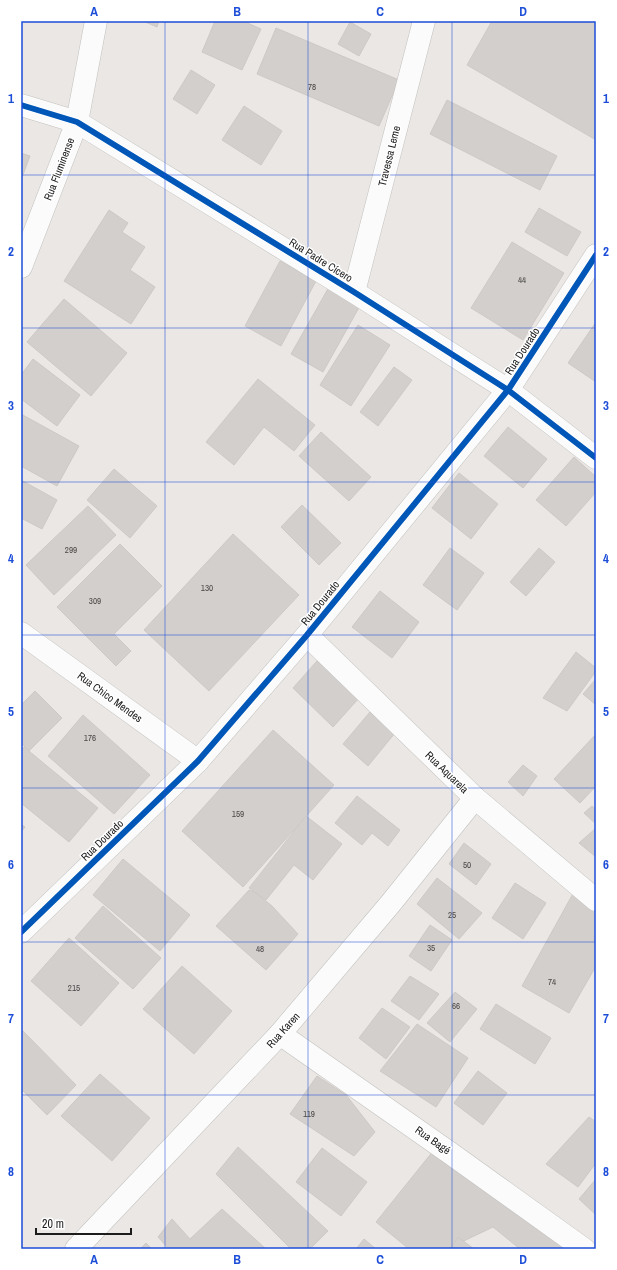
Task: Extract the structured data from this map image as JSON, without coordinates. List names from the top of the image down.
{
  "streets": {
    "street": [
      "Travessa Leme",
      "Rua Fluminense",
      "Rua Padre Cícero",
      "Rua Dourado",
      "Rua Chico Mendes",
      "Rua Aquarela",
      "Rua Karen",
      "Rua Bagé"
    ]
  },
  "crossings": [
    ["Travessa Leme", "Rua Padre Cícero"],
    ["Rua Fluminense", "Rua Padre Cícero"],
    ["Rua Padre Cícero", "Rua Dourado"],
    ["Rua Dourado", "Rua Chico Mendes"],
    ["Rua Dourado", "Rua Aquarela"],
    ["Rua Aquarela", "Rua Karen"],
    ["Rua Karen", "Rua Bagé"]
  ],
  "house_numbers": [
    "78",
    "44",
    "299",
    "130",
    "309",
    "176",
    "159",
    "50",
    "25",
    "35",
    "48",
    "74",
    "215",
    "66",
    "119"
  ],
  "scale_bar": "20 m",
  "grid": {
    "columns": [
      "A",
      "B",
      "C",
      "D"
    ],
    "rows": [
      "1",
      "2",
      "3",
      "4",
      "5",
      "6",
      "7",
      "8"
    ]
  }
}
